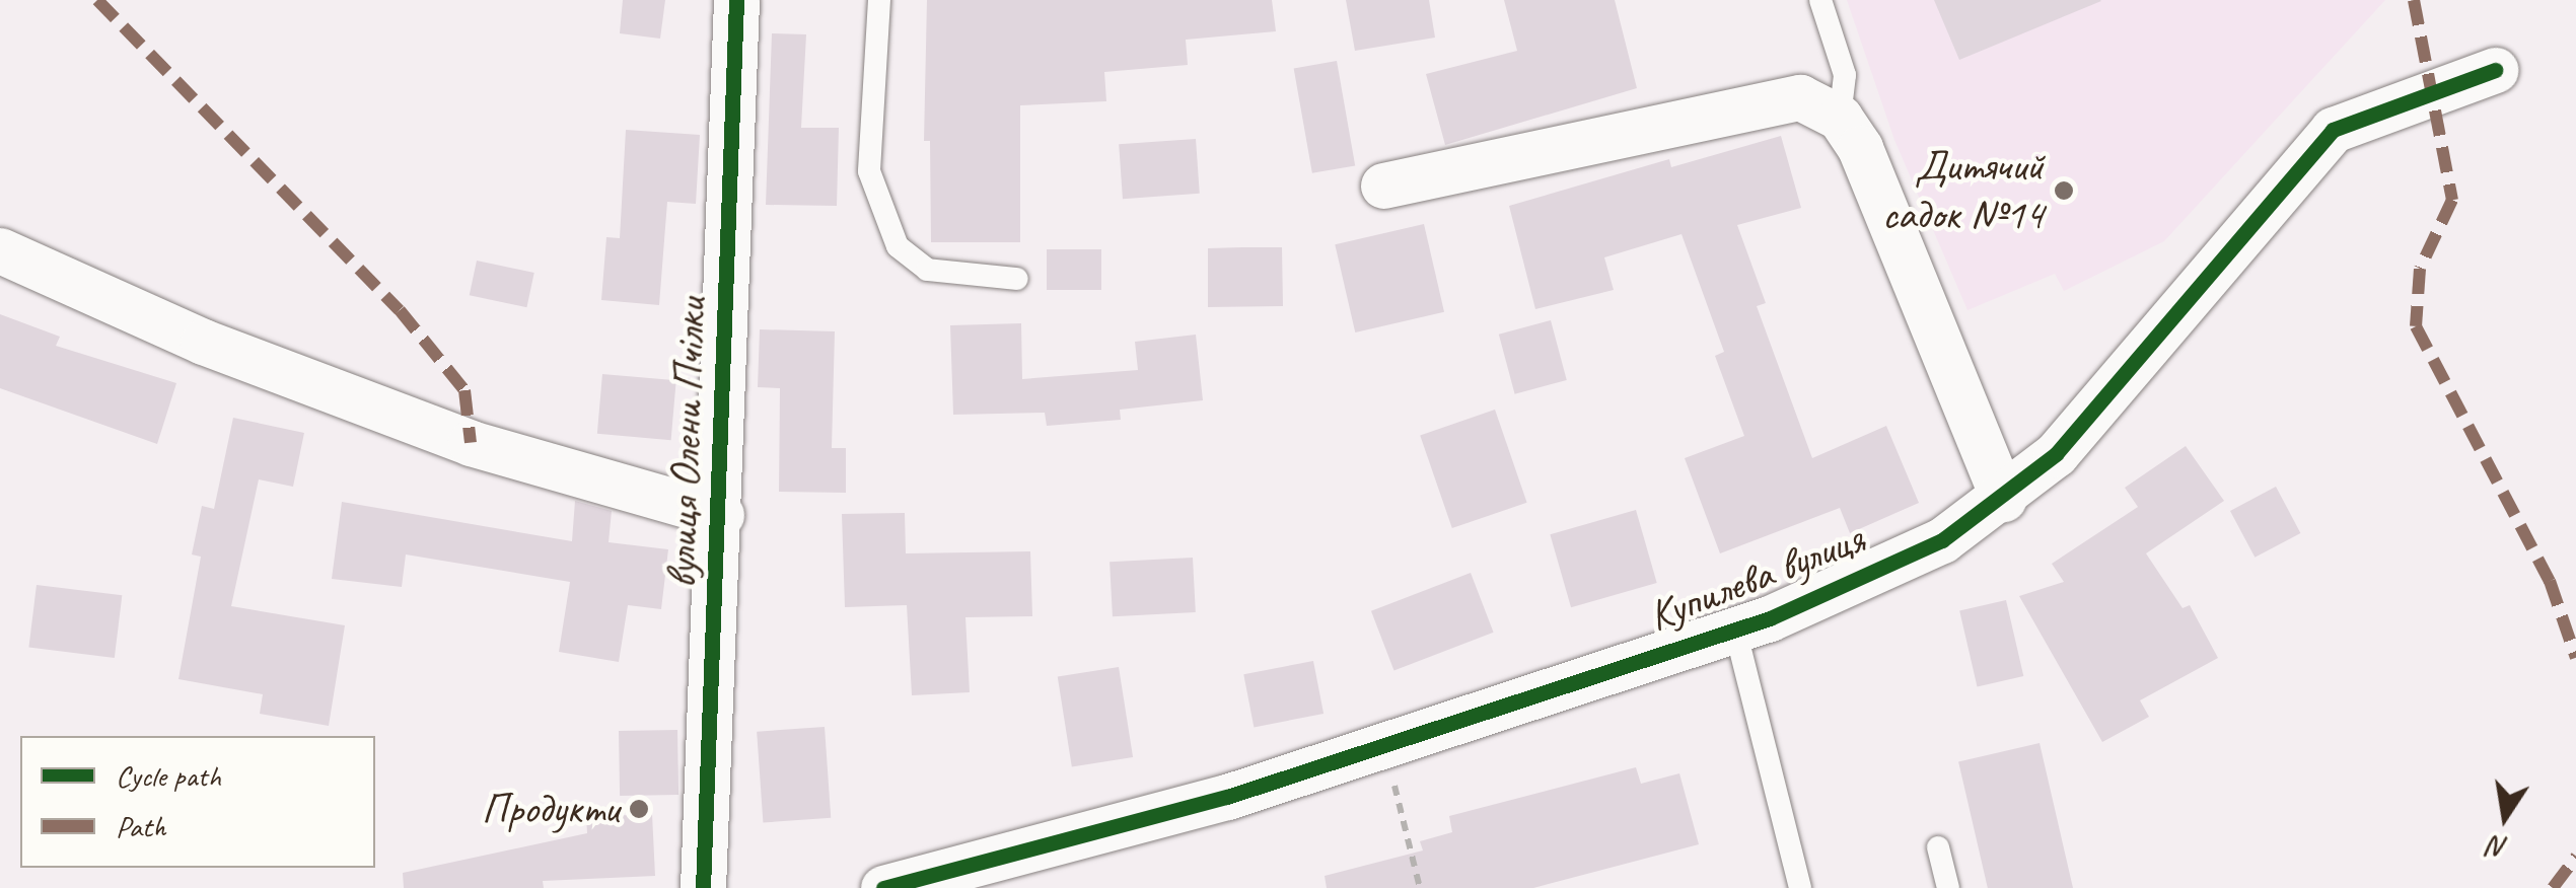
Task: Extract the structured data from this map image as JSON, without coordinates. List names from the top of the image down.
{
  "streets": {
    "street": ["вулиця Олени Пчілки", "Купилева вулиця"]
  },
  "places": ["Дитячий садок №14", "Продукти"],
  "legend": ["Cycle path", "Path"],
  "north": "bottom"
}
